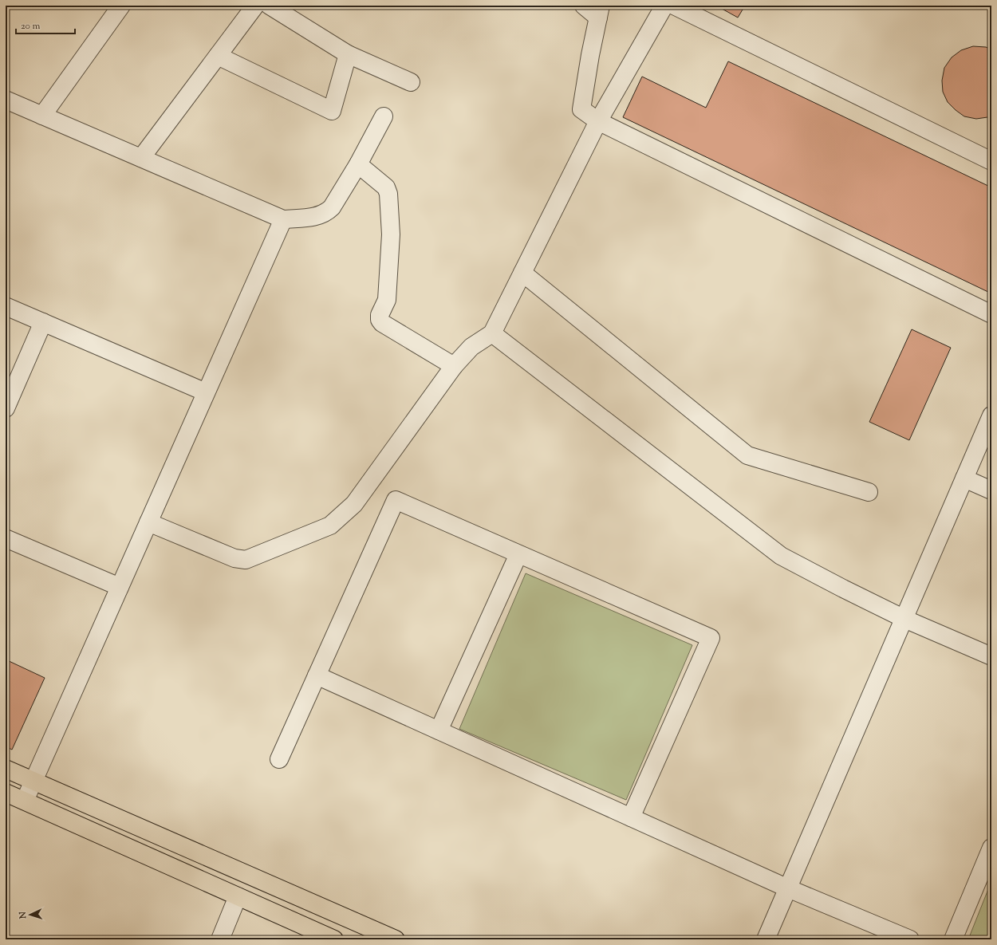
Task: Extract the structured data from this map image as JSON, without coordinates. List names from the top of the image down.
{
  "scale_bar": "20 m",
  "north": "left"
}
